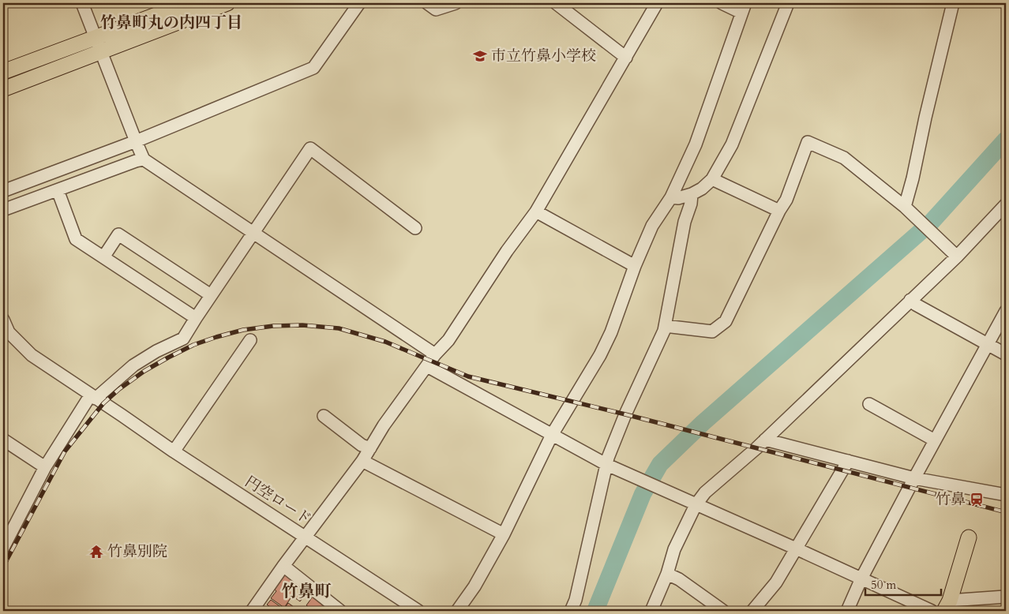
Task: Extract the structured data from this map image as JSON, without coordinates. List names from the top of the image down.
{
  "streets": {
    "street": ["円空ロード"]
  },
  "districts": ["竹鼻町丸の内四丁目", "竹鼻町"],
  "places": {
    "school or university": ["市立竹鼻小学校"],
    "station": ["竹鼻"],
    "temple": ["竹鼻別院"]
  },
  "scale_bar": "50 m"
}
